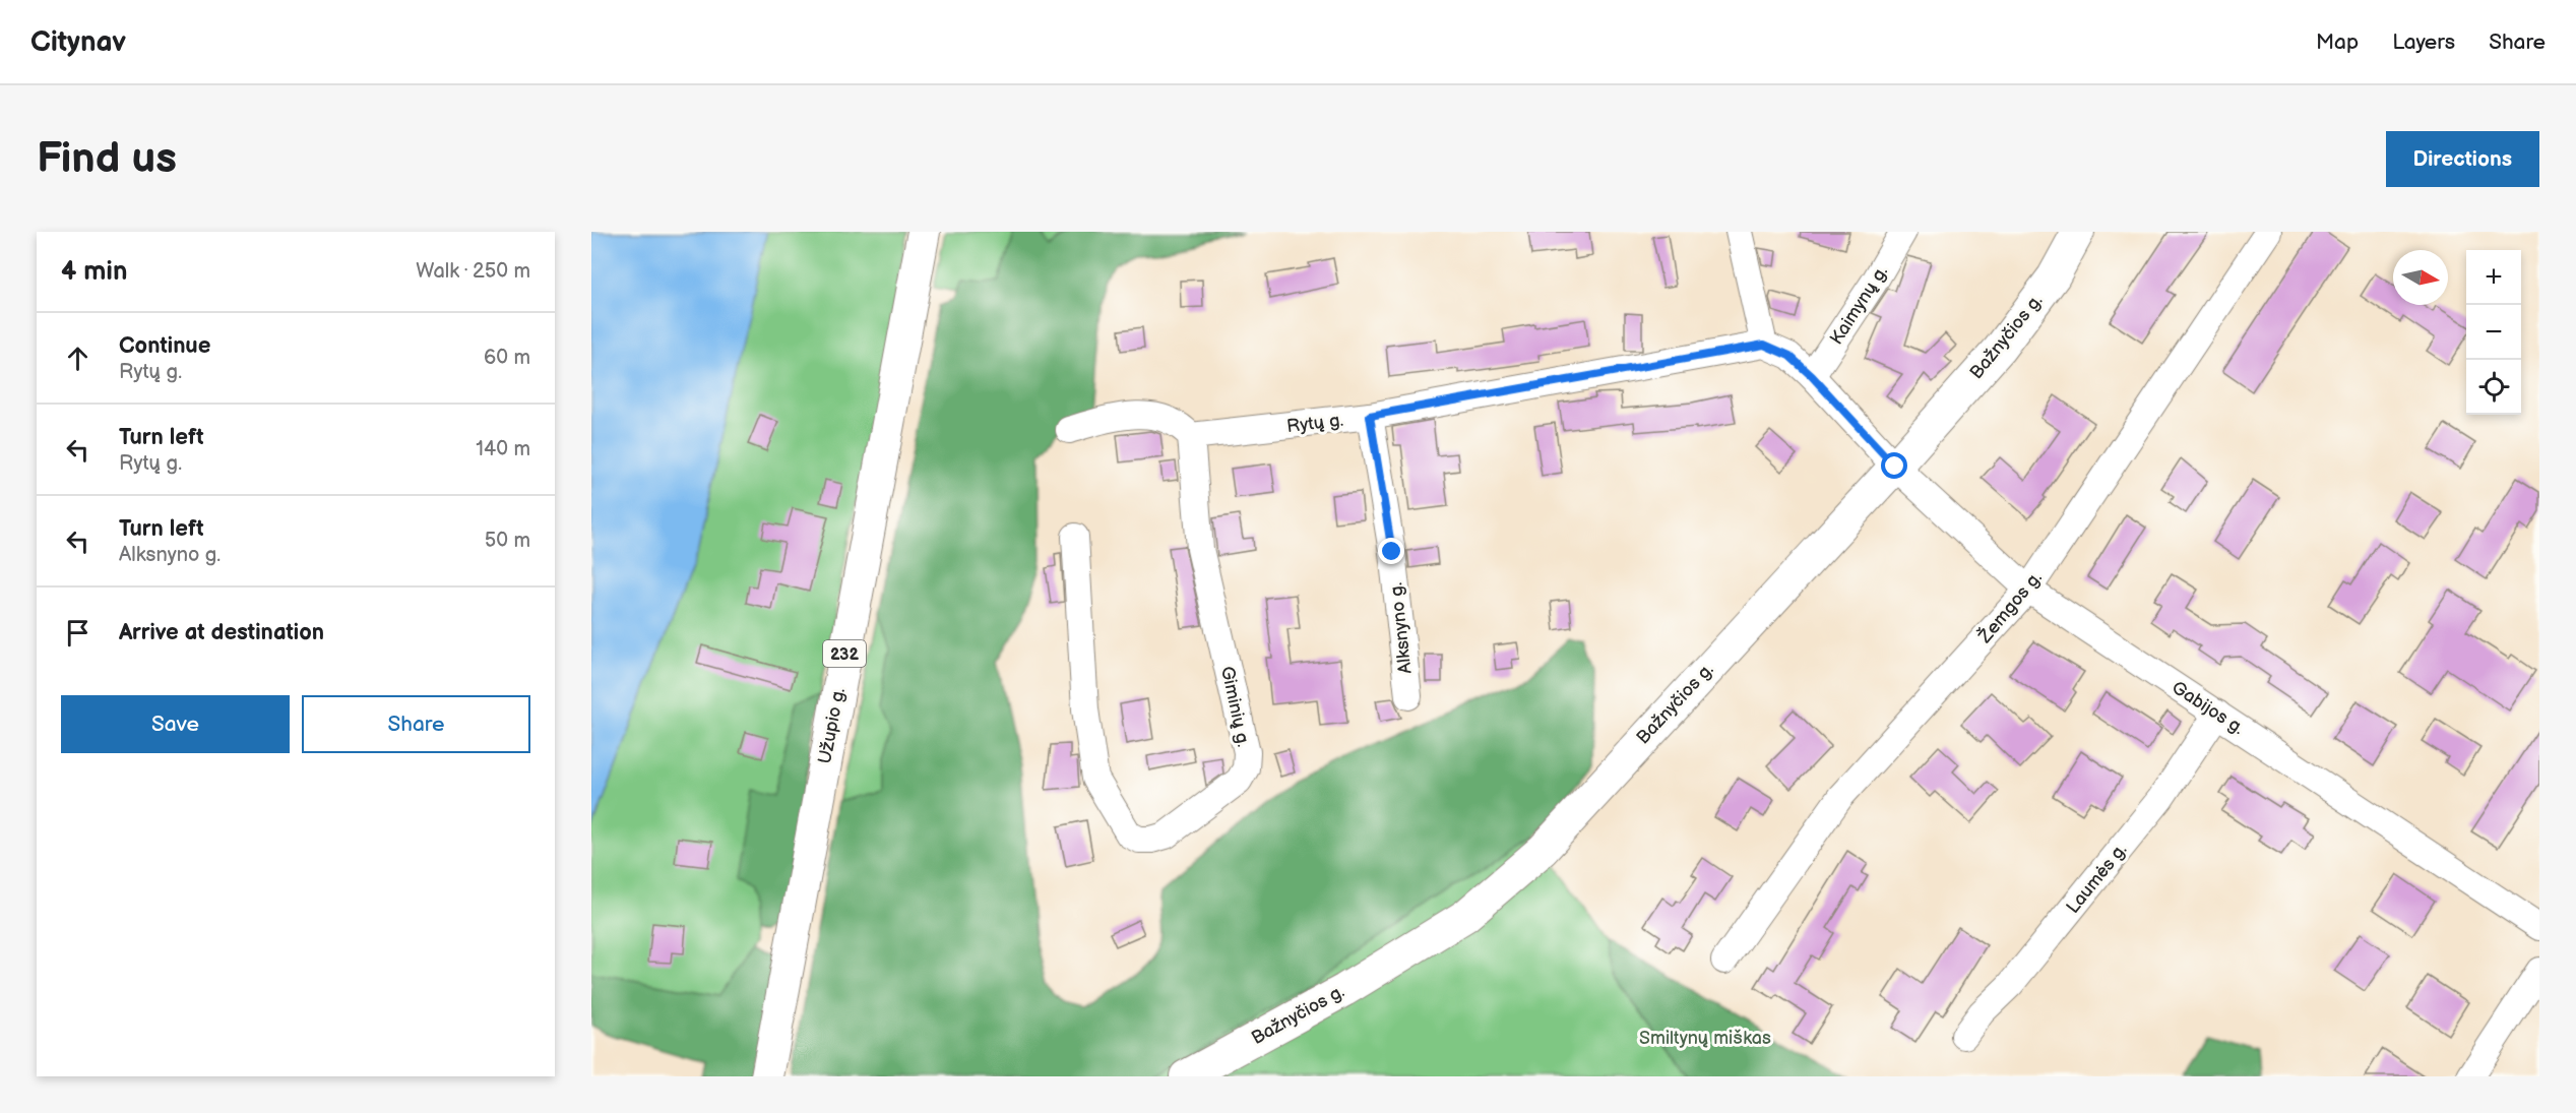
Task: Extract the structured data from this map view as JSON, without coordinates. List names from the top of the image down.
{
  "streets": {
    "main road": ["Bažnyčios g.", "232", "Užupio g."],
    "street": [
      "Kaimynų g.",
      "Rytų g.",
      "Žemgos g.",
      "Alksnyno g.",
      "Giminių g.",
      "Gabijos g.",
      "Laumės g."
    ]
  },
  "crossings": [
    ["Bažnyčios g.", "Gabijos g."],
    ["Rytų g.", "Alksnyno g."],
    ["Rytų g.", "Giminių g."],
    ["Žemgos g.", "Gabijos g."],
    ["Gabijos g.", "Laumės g."]
  ],
  "parks": ["Smiltynų miškas"],
  "north": "right",
  "page": {
    "header": "Citynav",
    "nav": ["Map", "Layers", "Share"],
    "buttons": [
      "Directions",
      ["Save", "Share"]
    ],
    "title": "Find us",
    "heading": ["4 min", "Walk · 250 m"],
    "map_buttons": ["+", "−"],
    "list": [
      ["Continue", "Rytų g.", "60 m"],
      ["Turn left", "Rytų g.", "140 m"],
      ["Turn left", "Alksnyno g.", "50 m"],
      "Arrive at destination"
    ]
  }
}
